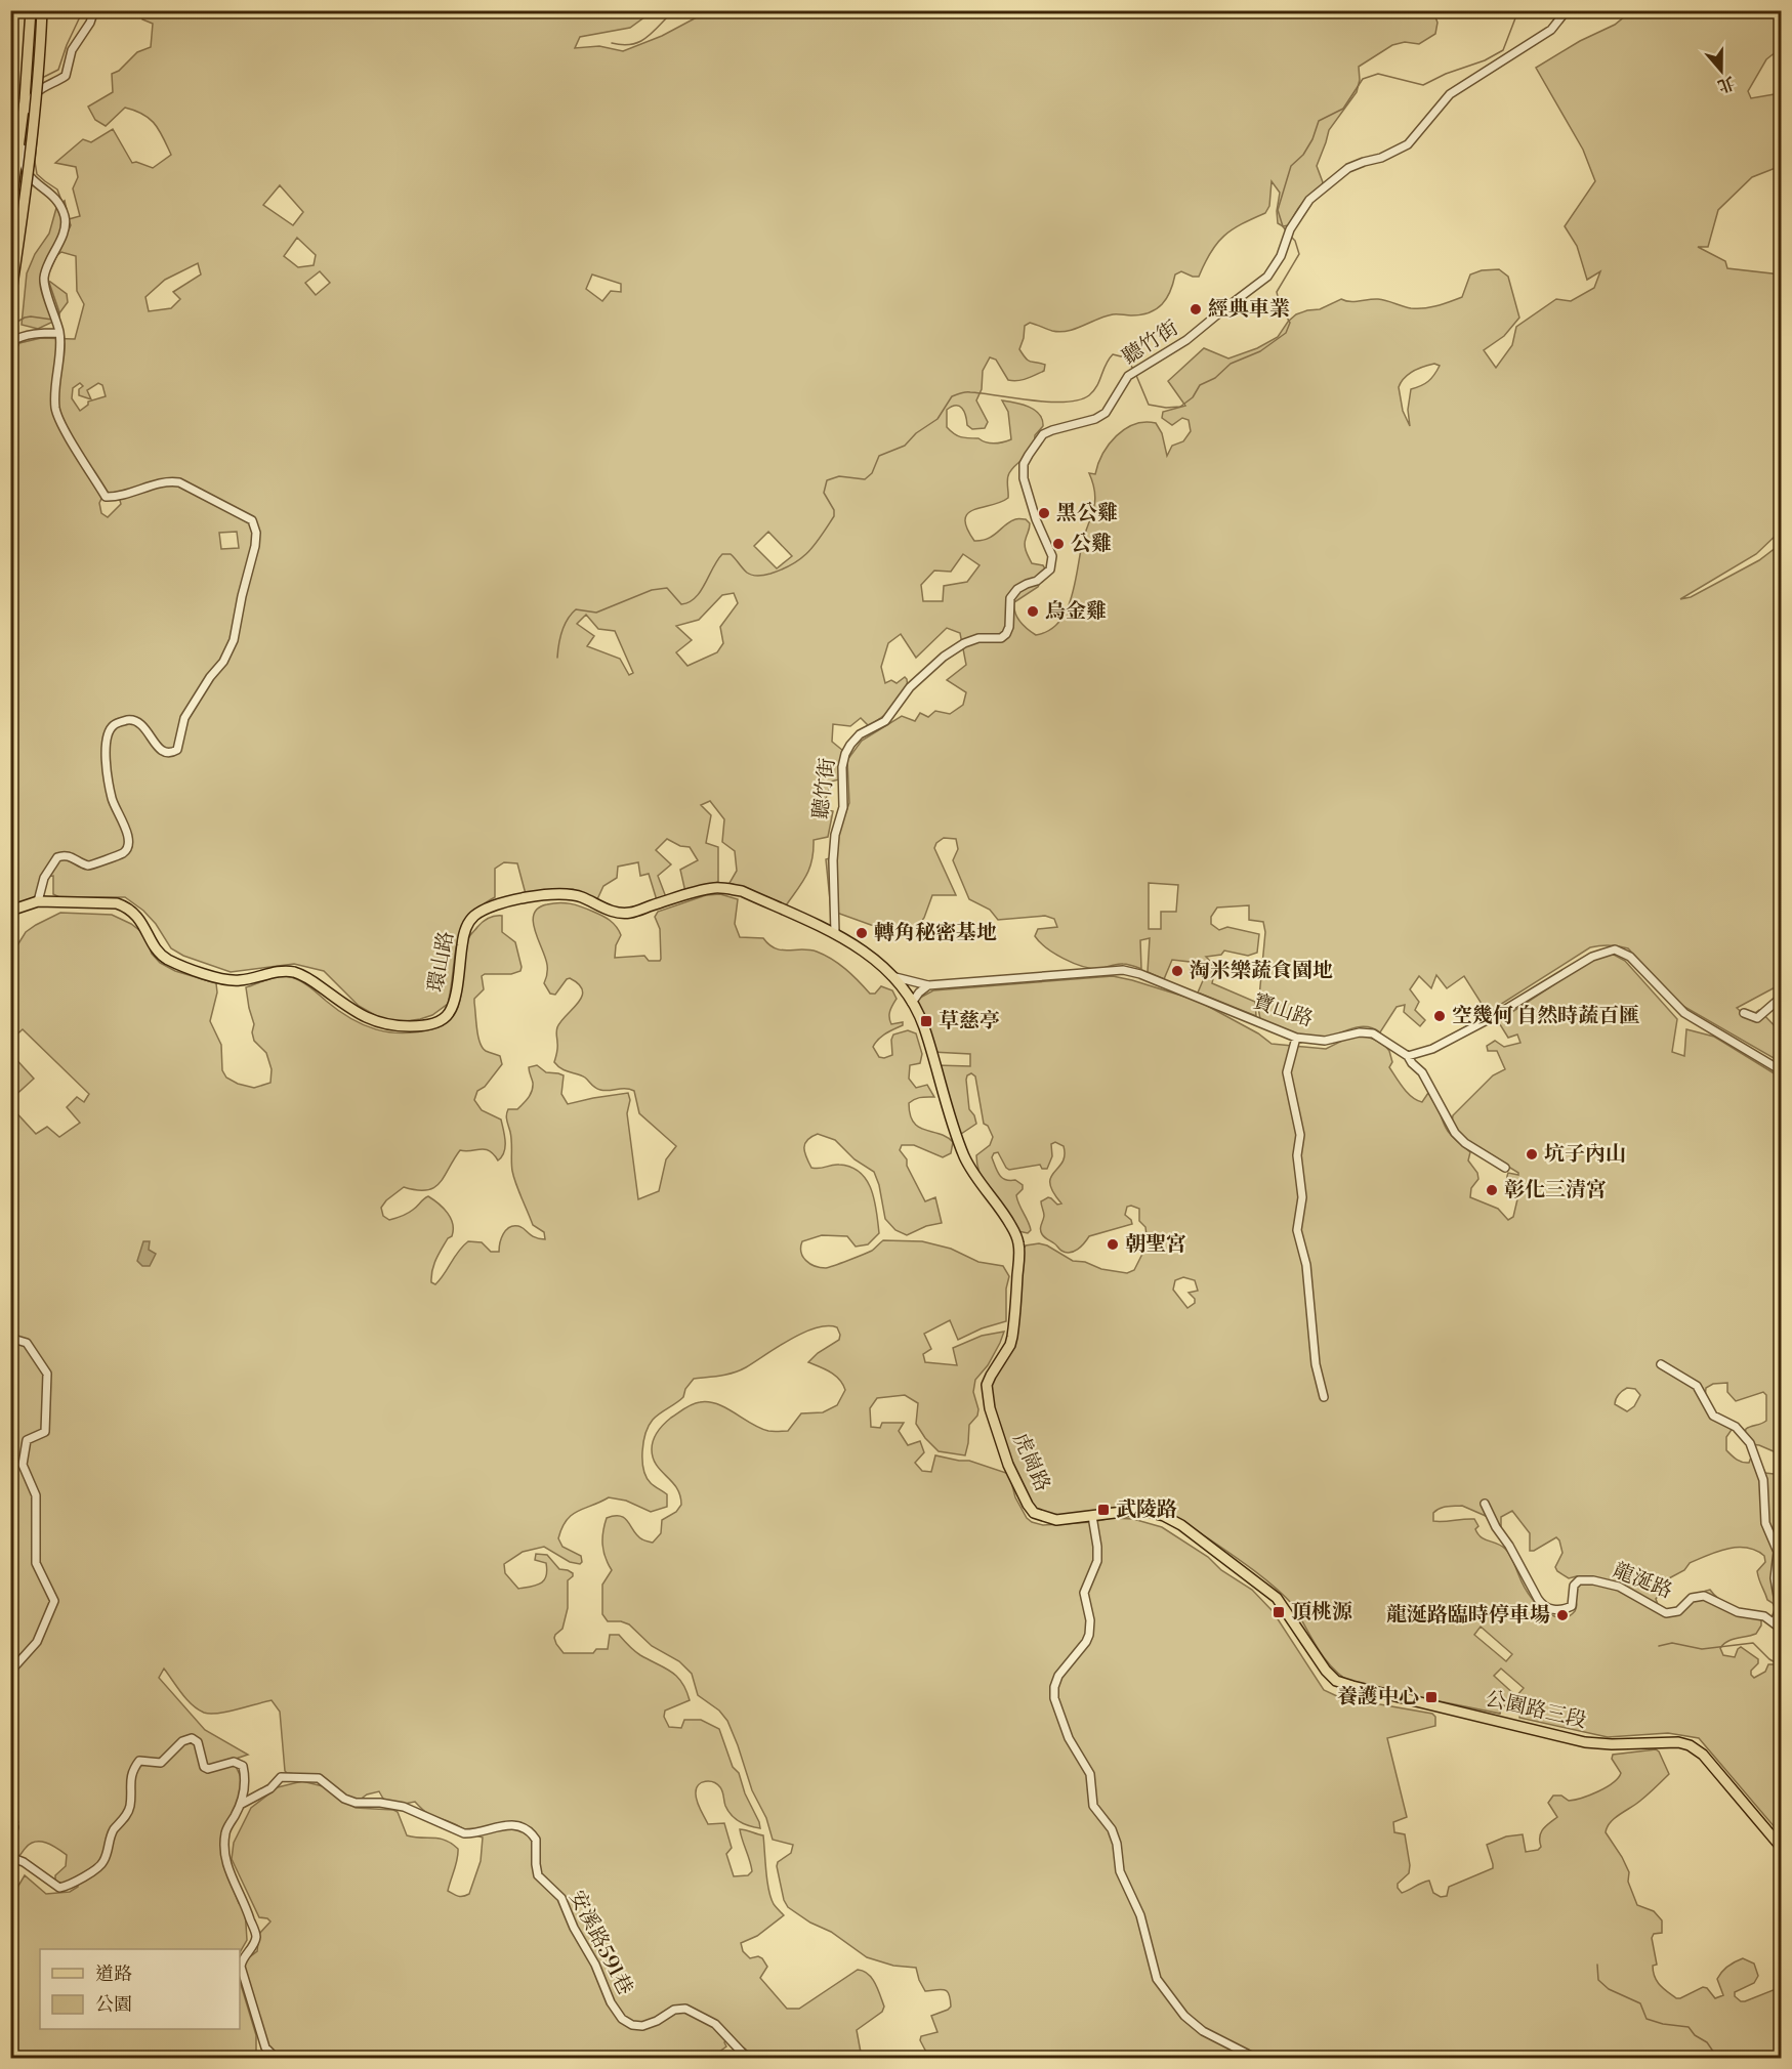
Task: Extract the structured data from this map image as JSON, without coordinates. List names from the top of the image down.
{
  "streets": {
    "main road": ["環山路", "虎崗路", "公園路三段"],
    "street": [
      "聽竹街",
      "寶山路",
      "龍涎路",
      "安溪路591巷"
    ]
  },
  "crossings": [
    ["聽竹街", "環山路"],
    ["環山路", "寶山路"],
    ["環山路", "虎崗路"],
    ["虎崗路", "公園路三段"]
  ],
  "places": {
    "other": [
      "經典車業",
      "黑公雞",
      "公雞",
      "烏金雞",
      "轉角秘密基地",
      "淘米樂蔬食園地",
      "空幾何 自然時蔬百匯",
      "坑子內山",
      "彰化三清宮",
      "朝聖宮",
      "龍涎路臨時停車場"
    ],
    "transit": [
      "草慈亭",
      "武陵路",
      "頂桃源",
      "養護中心"
    ]
  },
  "legend": ["道路", "公園"],
  "north": "bottom"
}
